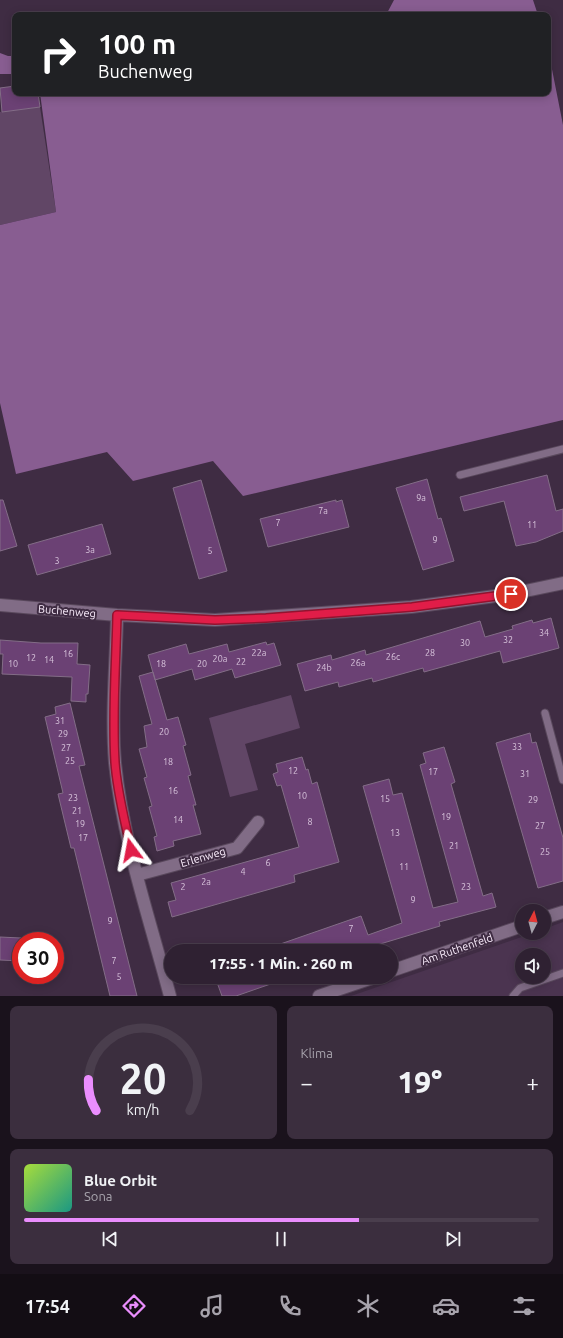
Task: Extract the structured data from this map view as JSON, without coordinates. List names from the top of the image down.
{
  "streets": {
    "street": ["Buchenweg", "Erlenweg", "Am Ruthenfeld"]
  },
  "house_numbers": [
    "9a",
    "7a",
    "7",
    "11",
    "9",
    "3a",
    "5",
    "3",
    "34",
    "32",
    "30",
    "22a",
    "28",
    "16",
    "26c",
    "12",
    "20a",
    "14",
    "22",
    "26a",
    "10",
    "18",
    "20",
    "24b",
    "31",
    "20",
    "29",
    "33",
    "27",
    "25",
    "18",
    "12",
    "17",
    "31",
    "16",
    "10",
    "23",
    "15",
    "29",
    "21",
    "19",
    "14",
    "8",
    "19",
    "27",
    "13",
    "17",
    "21",
    "25",
    "6",
    "11",
    "4",
    "2a",
    "2",
    "23",
    "9",
    "9",
    "7",
    "7",
    "5"
  ],
  "north": "top",
  "page": {
    "turn": ["100 m", "Buchenweg"],
    "limit": "30",
    "trip": "17:55 · 1 Min. · 260 m",
    "tile": "Klima",
    "heat": ["−", "19°", "+"],
    "song": ["Blue Orbit", "Sona"],
    "tabs": "17:54",
    "gauge": ["20", "km/h"]
  }
}
